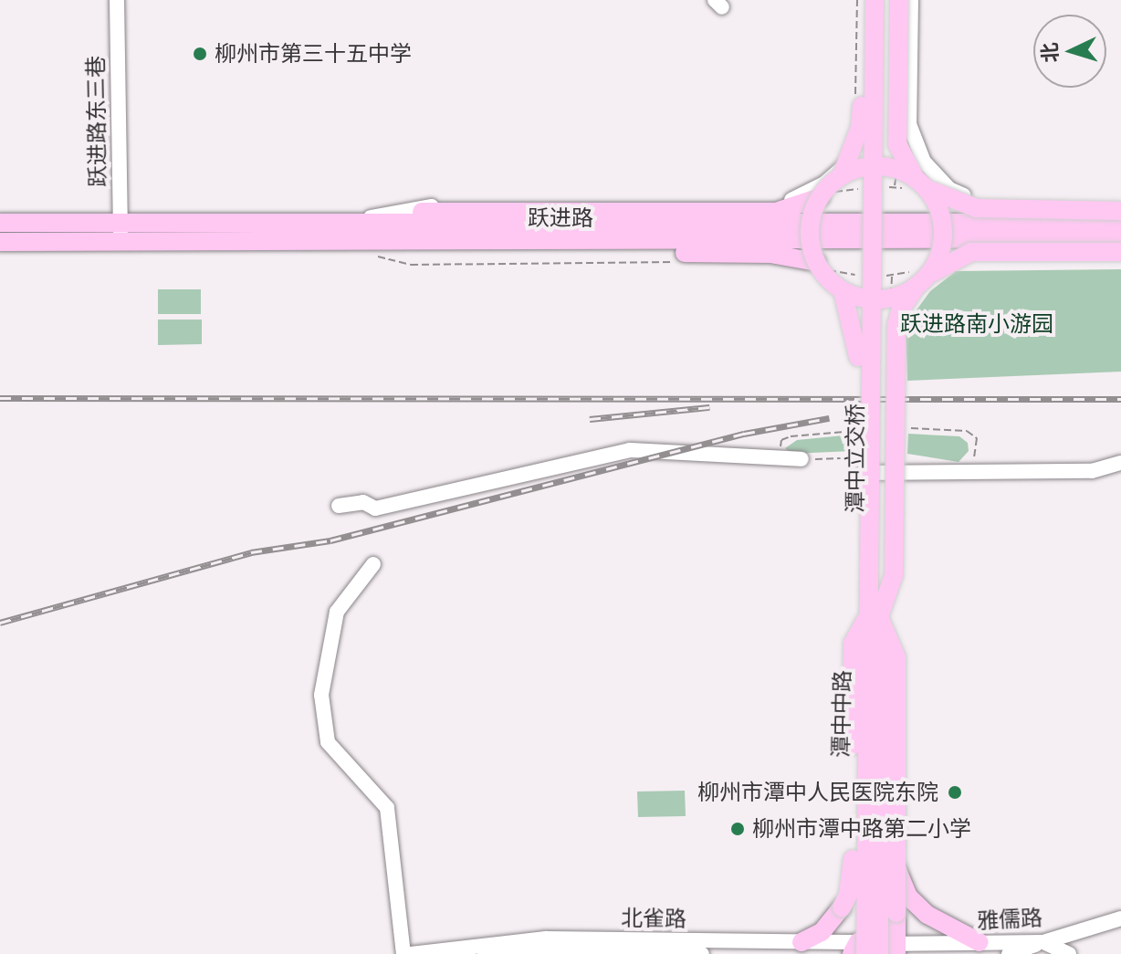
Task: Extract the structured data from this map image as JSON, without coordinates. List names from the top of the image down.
{
  "streets": {
    "main road": ["跃进路", "潭中立交桥", "潭中中路"],
    "street": ["跃进路东三巷", "北雀路", "雅儒路"]
  },
  "crossings": [
    ["跃进路东三巷", "跃进路"],
    ["潭中立交桥", "潭中中路"],
    ["潭中中路", "北雀路"],
    ["潭中中路", "雅儒路"],
    ["北雀路", "雅儒路"]
  ],
  "parks": ["跃进路南小游园"],
  "places": ["柳州市第三十五中学", "柳州市潭中人民医院东院", "柳州市潭中路第二小学"],
  "north": "left"
}
